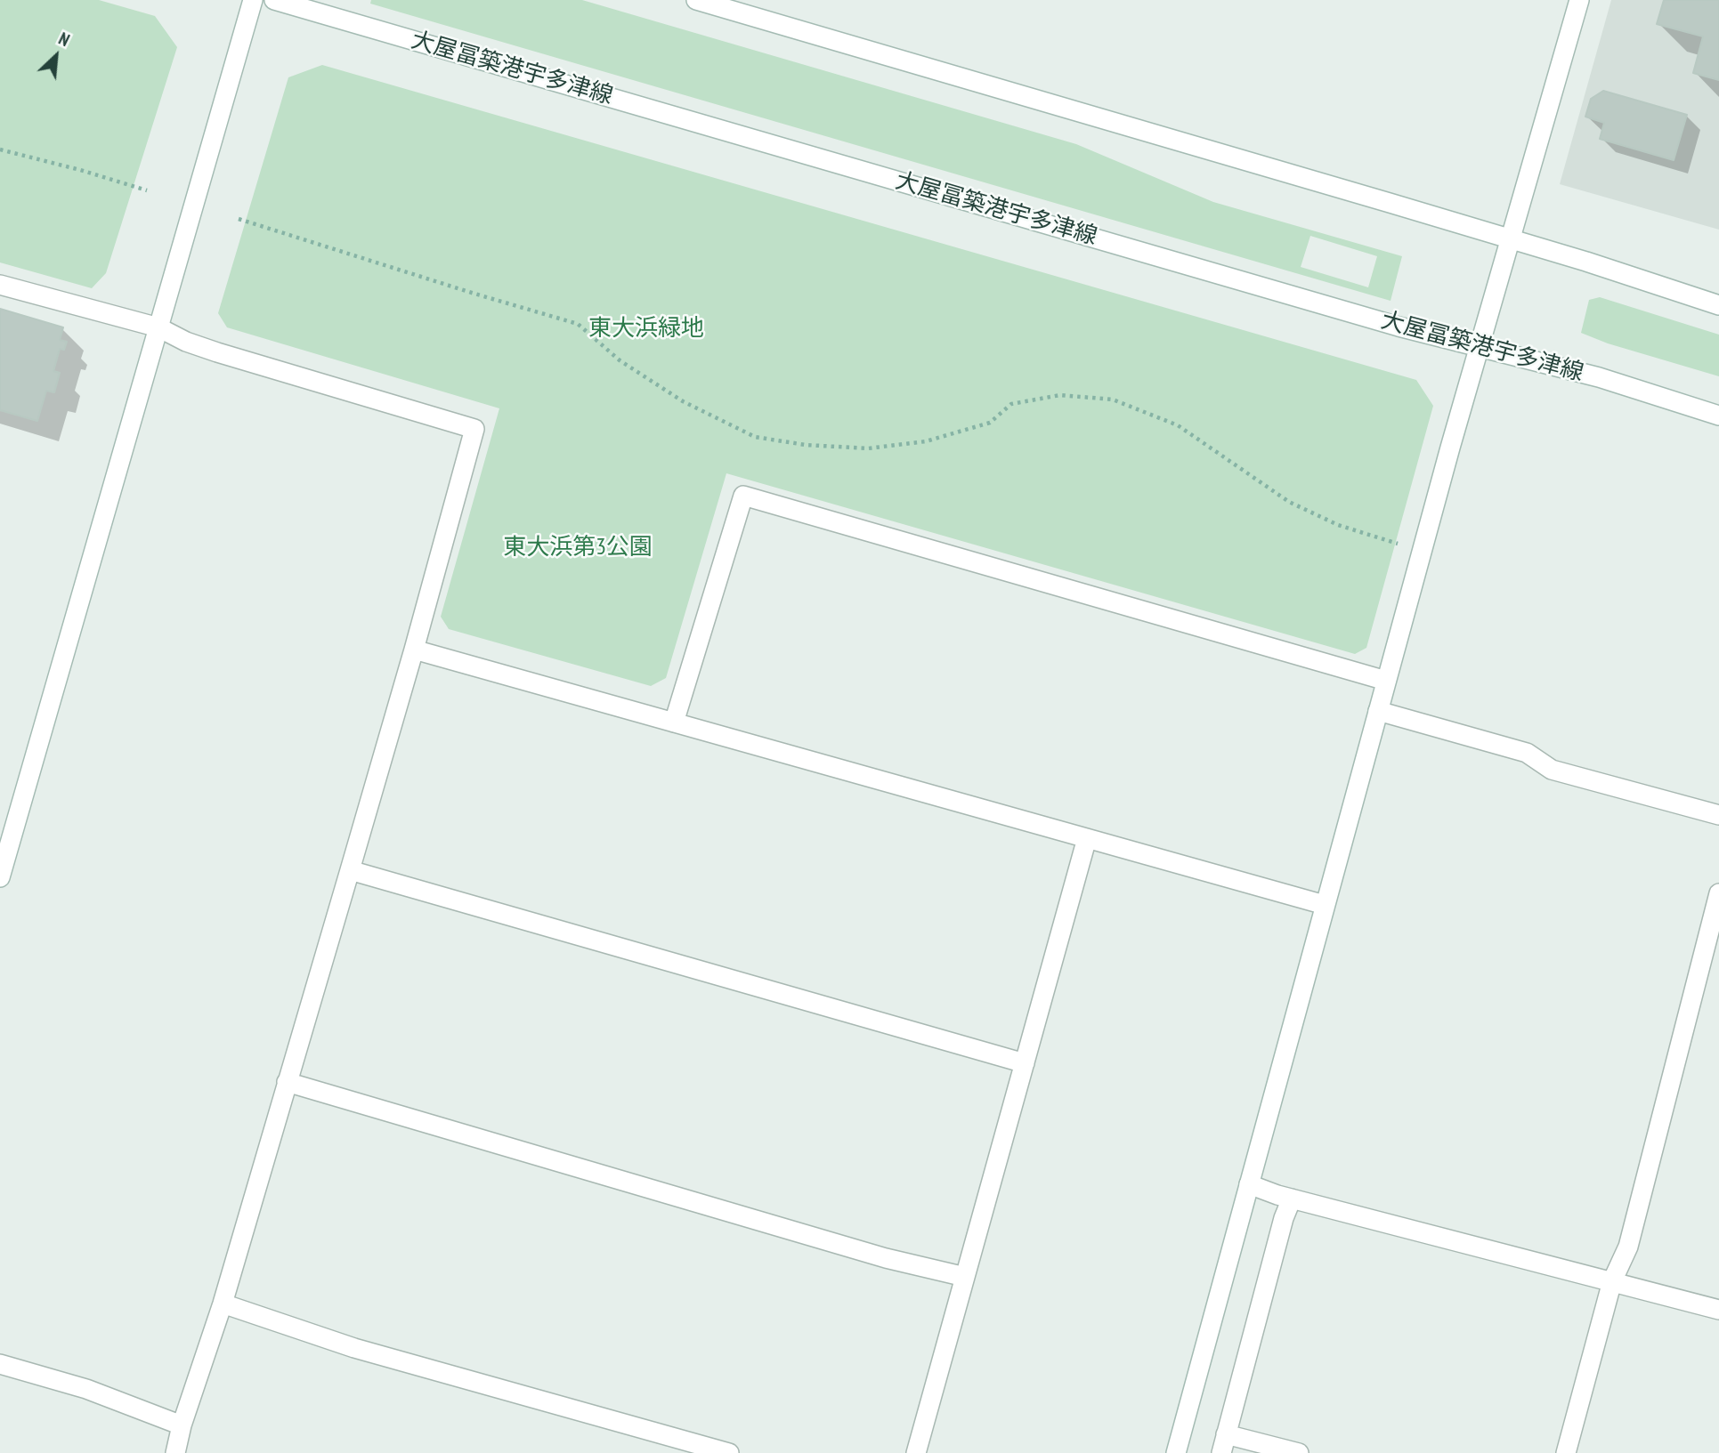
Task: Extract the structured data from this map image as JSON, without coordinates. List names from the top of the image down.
{
  "streets": {
    "street": ["大屋冨築港宇多津線"]
  },
  "parks": ["東大浜緑地", "東大浜第3公園"],
  "north": "top right"
}
